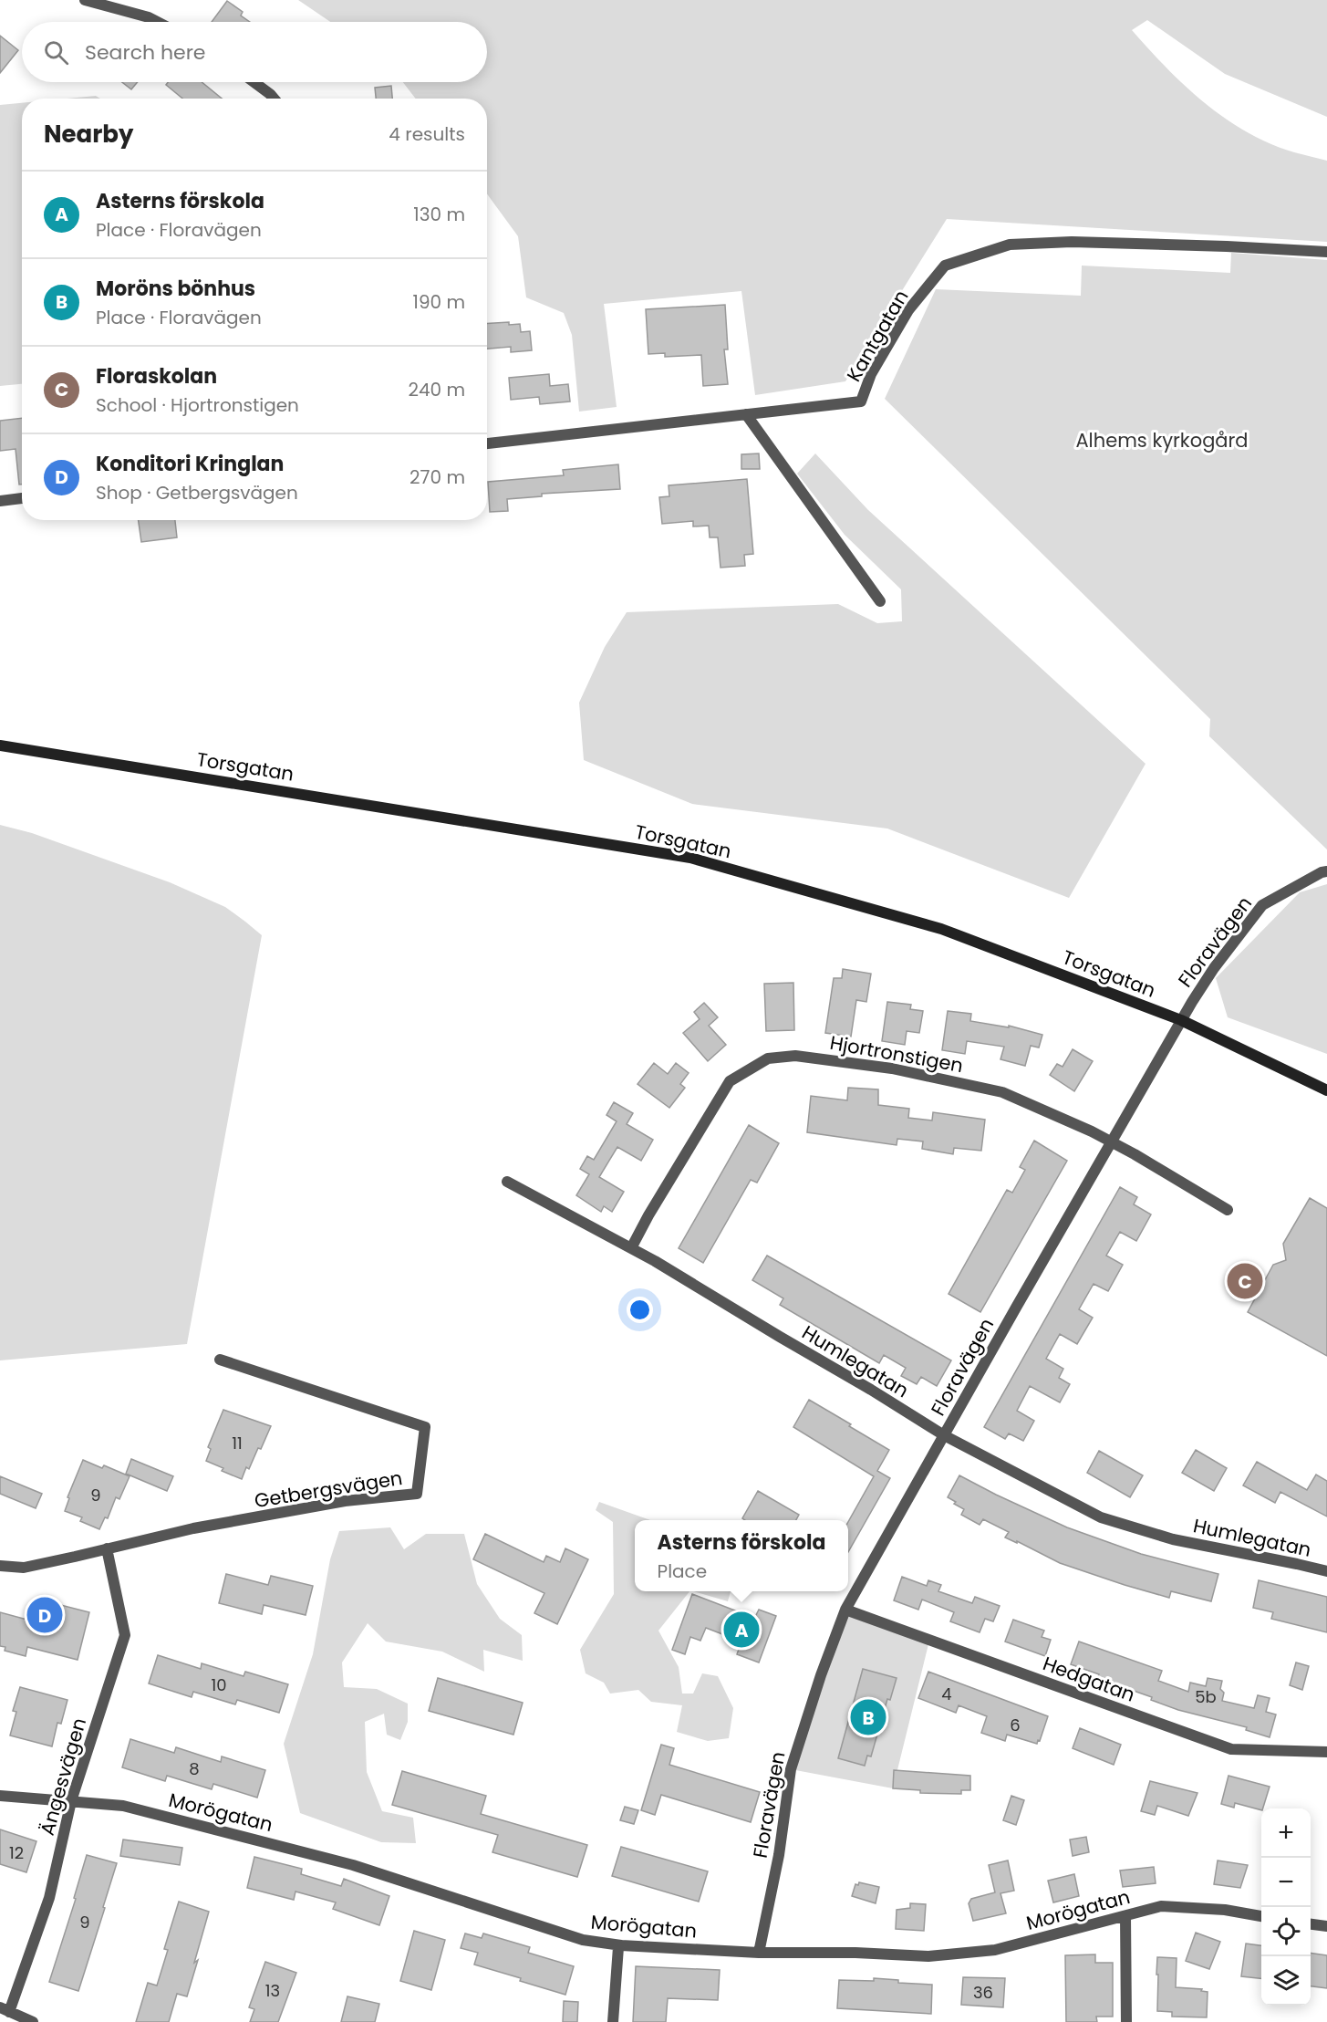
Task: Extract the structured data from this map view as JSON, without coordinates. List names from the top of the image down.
{
  "streets": {
    "main road": ["Torsgatan"],
    "street": [
      "Kantgatan",
      "Floravägen",
      "Hjortronstigen",
      "Humlegatan",
      "Getbergsvägen",
      "Hedgatan",
      "Ängesvägen",
      "Morögatan"
    ]
  },
  "crossings": [
    ["Torsgatan", "Floravägen"],
    ["Floravägen", "Hjortronstigen"],
    ["Floravägen", "Humlegatan"],
    ["Floravägen", "Hedgatan"],
    ["Floravägen", "Morögatan"],
    ["Hjortronstigen", "Humlegatan"],
    ["Getbergsvägen", "Ängesvägen"],
    ["Ängesvägen", "Morögatan"]
  ],
  "parks": ["Alhems kyrkogård"],
  "house_numbers": [
    "11",
    "9",
    "10",
    "4",
    "5b",
    "6",
    "8",
    "12",
    "9",
    "13",
    "36"
  ],
  "page": {
    "search": "Search here",
    "heading": ["Nearby", "4 results"],
    "list": [
      {
        "mark": "A",
        "name": "Asterns förskola",
        "note": "Place · Floravägen",
        "value": "130 m"
      },
      {
        "mark": "B",
        "name": "Moröns bönhus",
        "note": "Place · Floravägen",
        "value": "190 m"
      },
      {
        "mark": "C",
        "name": "Floraskolan",
        "note": "School · Hjortronstigen",
        "value": "240 m"
      },
      {
        "mark": "D",
        "name": "Konditori Kringlan",
        "note": "Shop · Getbergsvägen",
        "value": "270 m"
      }
    ],
    "pins": [
      "C",
      "D",
      "A",
      "B"
    ],
    "popup": ["Asterns förskola", "Place"],
    "map_buttons": ["+", "−"]
  }
}
